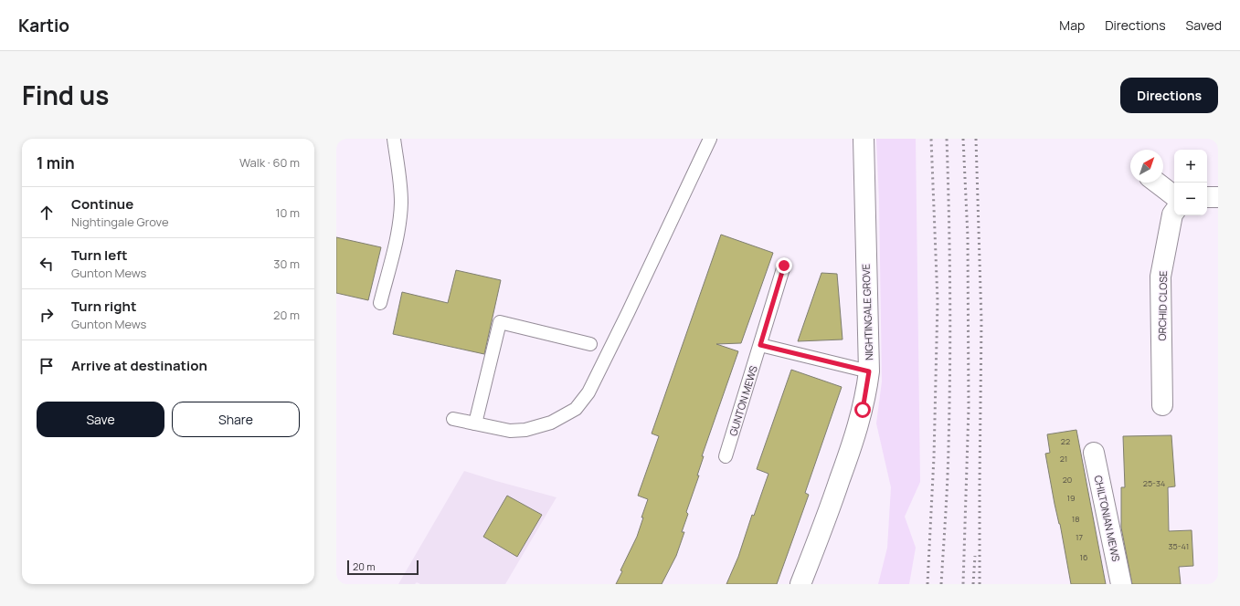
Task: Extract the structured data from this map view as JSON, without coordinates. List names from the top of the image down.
{
  "streets": {
    "street": ["ORCHID CLOSE", "NIGHTINGALE GROVE", "CHILTONIAN MEWS"],
    "lane": ["GUNTON MEWS"]
  },
  "house_numbers": [
    "22",
    "21",
    "20",
    "25-34",
    "19",
    "18",
    "17",
    "35-41",
    "16"
  ],
  "scale_bar": "20 m",
  "north": "top right",
  "page": {
    "header": "Kartio",
    "nav": ["Map", "Directions", "Saved"],
    "title": "Find us",
    "buttons": [
      "Directions",
      ["Save", "Share"]
    ],
    "heading": ["1 min", "Walk · 60 m"],
    "map_buttons": ["+", "−"],
    "list": [
      ["Continue", "Nightingale Grove", "10 m"],
      ["Turn left", "Gunton Mews", "30 m"],
      ["Turn right", "Gunton Mews", "20 m"],
      "Arrive at destination"
    ],
    "scale": "20 m"
  }
}
